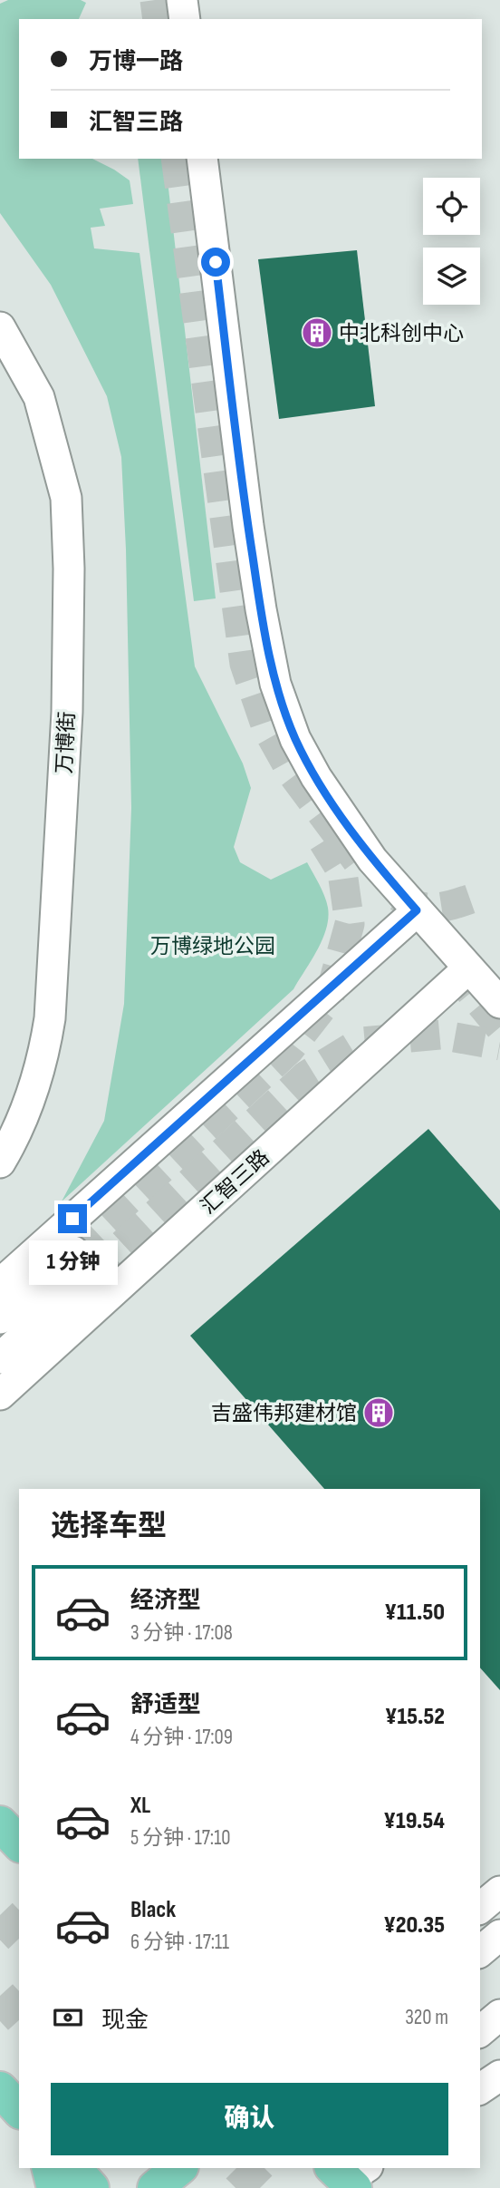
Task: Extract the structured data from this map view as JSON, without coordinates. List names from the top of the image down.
{
  "streets": {
    "street": ["万博街", "汇智三路"]
  },
  "parks": ["万博绿地公园"],
  "places": {
    "building": ["中北科创中心", "吉盛伟邦建材馆"]
  },
  "page": {
    "banner": ["万博一路", "汇智三路"],
    "bubble": "1 分钟",
    "heading": "选择车型",
    "list": [
      {
        "name": "经济型",
        "note": "3 分钟 · 17:08",
        "value": "¥11.50"
      },
      {
        "name": "舒适型",
        "note": "4 分钟 · 17:09",
        "value": "¥15.52"
      },
      {
        "name": "XL",
        "note": "5 分钟 · 17:10",
        "value": "¥19.54"
      },
      {
        "name": "Black",
        "note": "6 分钟 · 17:11",
        "value": "¥20.35"
      }
    ],
    "pay": ["现金", "320 m"],
    "buttons": "确认"
  }
}
